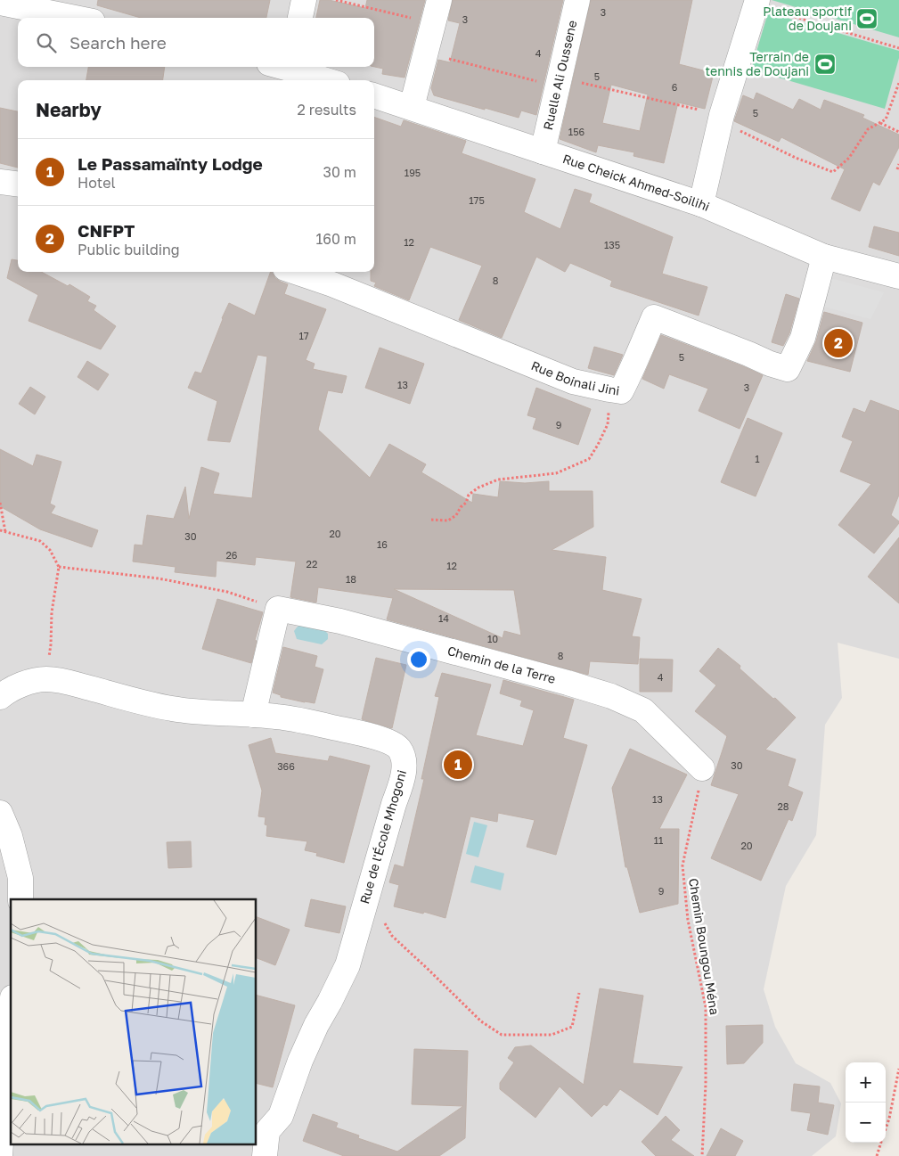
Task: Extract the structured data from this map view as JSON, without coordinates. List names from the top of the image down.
{
  "streets": {
    "street": [
      "Ruelle Ali Oussene",
      "Rue Cheick Ahmed-Soilihi",
      "Rue Boinali Jini",
      "Chemin de la Terre",
      "Rue de l'École Mhogoni"
    ],
    "path": ["Chemin Boungou Ména"]
  },
  "crossings": [
    ["Ruelle Ali Oussene", "Rue Cheick Ahmed-Soilihi"],
    ["Rue Cheick Ahmed-Soilihi", "Rue Boinali Jini"],
    ["Chemin de la Terre", "Chemin Boungou Ména"]
  ],
  "places": {
    "sports": ["Plateau sportif de Doujani", "Terrain de tennis de Doujani"]
  },
  "house_numbers": [
    "3",
    "3",
    "4",
    "5",
    "6",
    "5",
    "156",
    "195",
    "175",
    "12",
    "135",
    "8",
    "17",
    "5",
    "13",
    "3",
    "9",
    "1",
    "20",
    "30",
    "16",
    "26",
    "22",
    "12",
    "18",
    "14",
    "10",
    "8",
    "4",
    "30",
    "366",
    "13",
    "28",
    "11",
    "20",
    "9"
  ],
  "page": {
    "search": "Search here",
    "heading": ["Nearby", "2 results"],
    "list": [
      {
        "mark": "1",
        "name": "Le Passamaïnty Lodge",
        "note": "Hotel",
        "value": "30 m"
      },
      {
        "mark": "2",
        "name": "CNFPT",
        "note": "Public building",
        "value": "160 m"
      }
    ],
    "pins": ["2", "1"],
    "map_buttons": ["+", "−"]
  }
}
